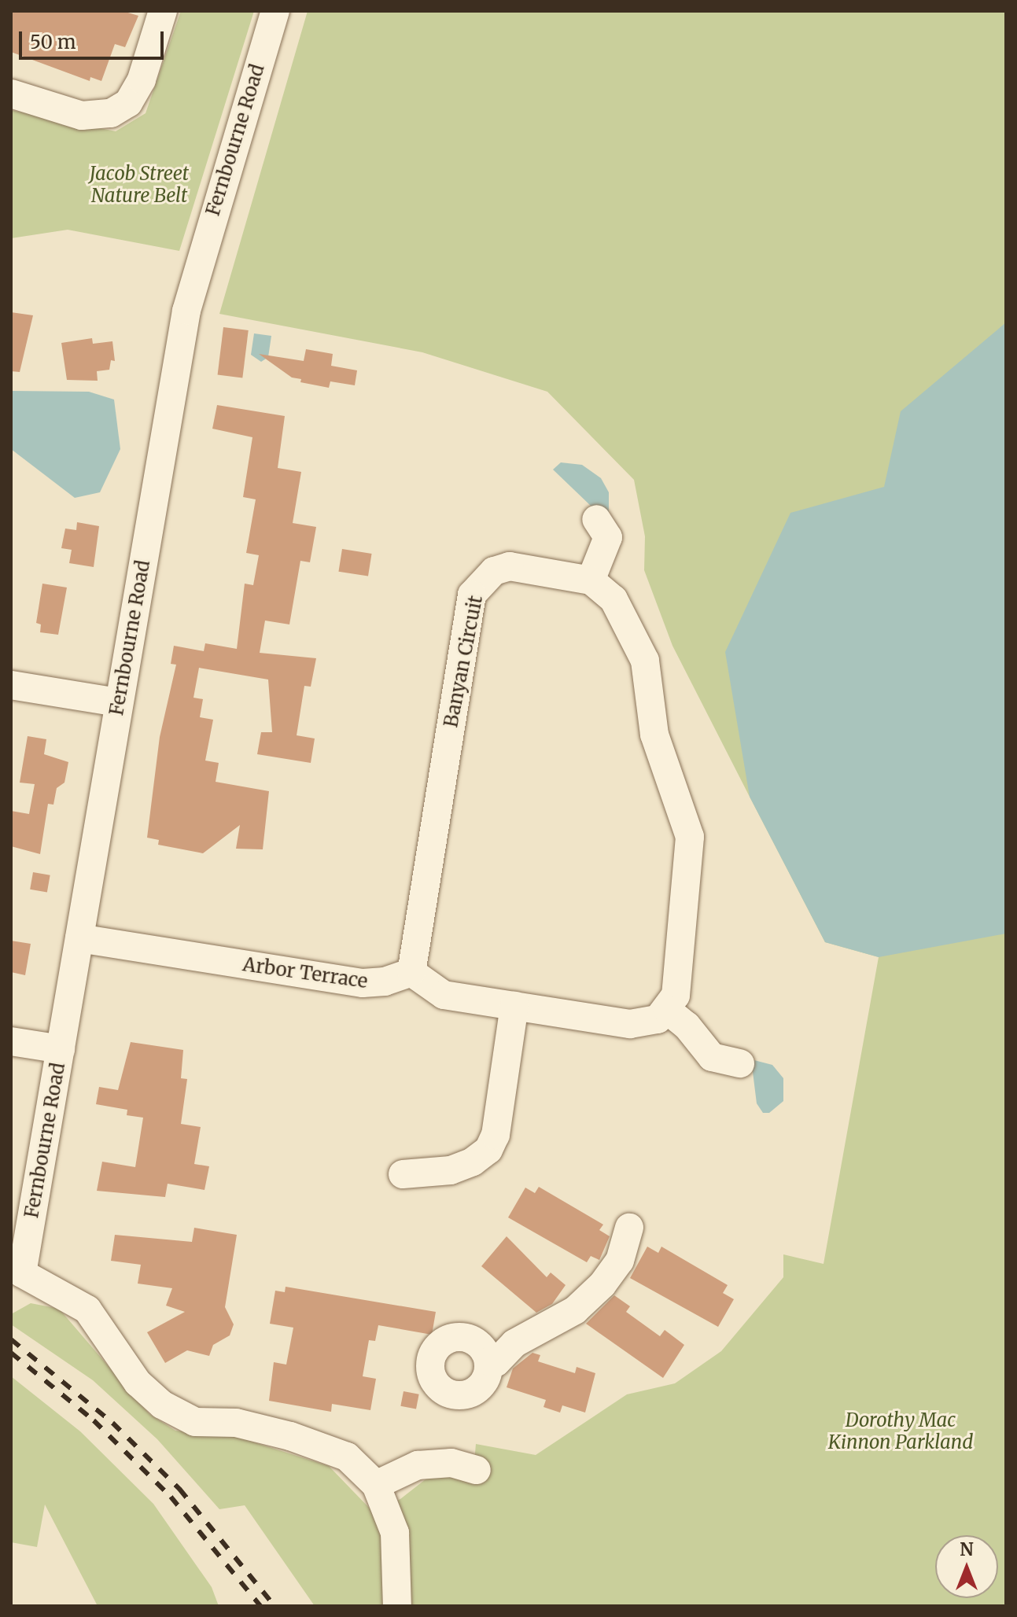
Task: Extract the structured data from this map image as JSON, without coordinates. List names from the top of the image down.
{
  "streets": {
    "street": ["Fernbourne Road", "Banyan Circuit", "Arbor Terrace"]
  },
  "crossings": [
    ["Fernbourne Road", "Arbor Terrace"],
    ["Banyan Circuit", "Arbor Terrace"]
  ],
  "parks": ["Jacob Street Nature Belt", "Dorothy Mac Kinnon Parkland"],
  "scale_bar": "50 m",
  "north": "top"
}
